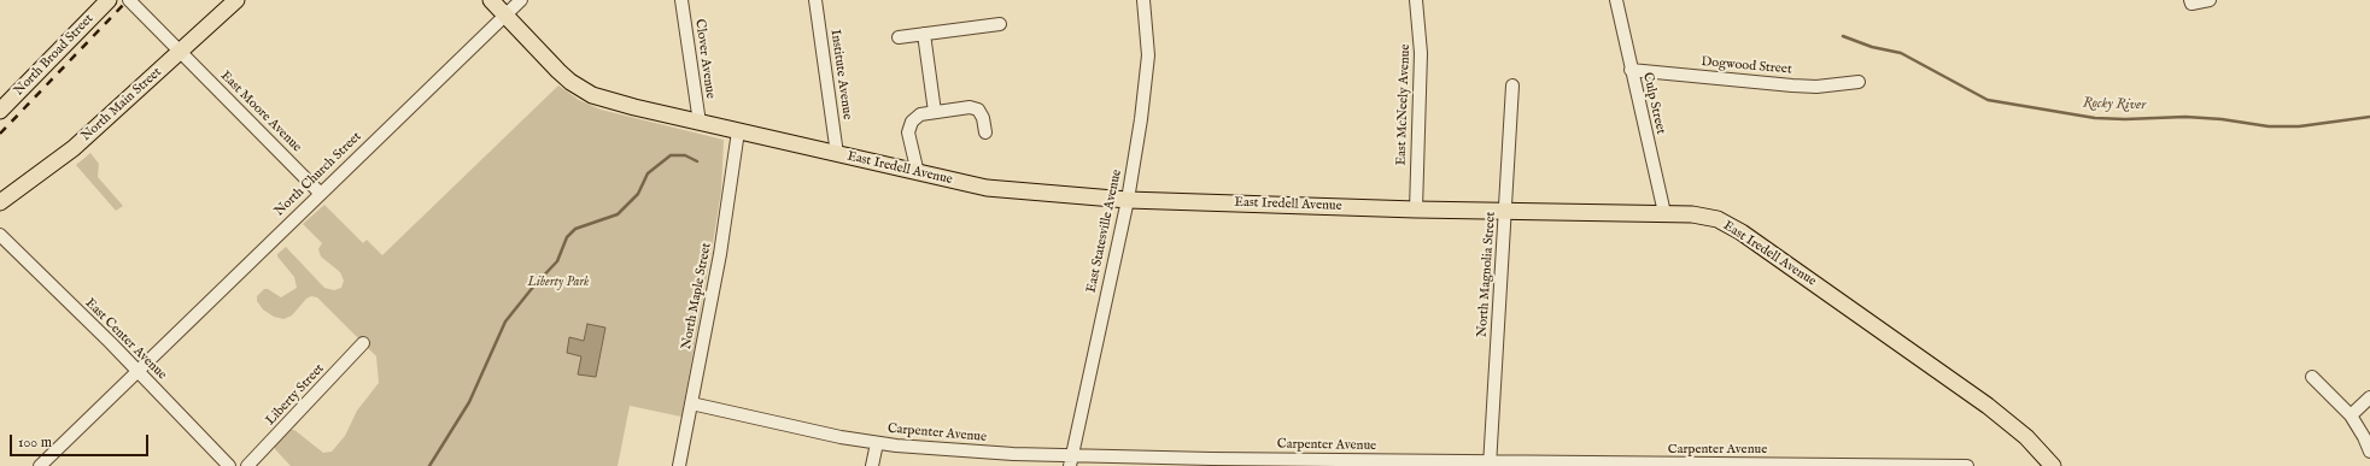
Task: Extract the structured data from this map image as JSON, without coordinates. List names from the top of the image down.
{
  "streets": {
    "main road": ["North Broad Street", "North Main Street", "East Iredell Avenue"],
    "street": [
      "Clover Avenue",
      "Dogwood Street",
      "Institute Avenue",
      "Culp Street",
      "East McNeely Avenue",
      "East Moore Avenue",
      "North Church Street",
      "East Statesville Avenue",
      "North Magnolia Street",
      "North Maple Street",
      "East Center Avenue",
      "Liberty Street",
      "Carpenter Avenue"
    ]
  },
  "crossings": [
    ["Clover Avenue", "East Iredell Avenue"],
    ["Dogwood Street", "Culp Street"],
    ["Institute Avenue", "East Iredell Avenue"],
    ["Culp Street", "East Iredell Avenue"],
    ["North Main Street", "East Moore Avenue"],
    ["East McNeely Avenue", "East Iredell Avenue"],
    ["East Moore Avenue", "North Church Street"],
    ["East Iredell Avenue", "North Church Street"],
    ["East Iredell Avenue", "East Statesville Avenue"],
    ["East Iredell Avenue", "North Magnolia Street"],
    ["East Iredell Avenue", "North Maple Street"],
    ["North Church Street", "East Center Avenue"],
    ["East Statesville Avenue", "Carpenter Avenue"],
    ["North Magnolia Street", "Carpenter Avenue"],
    ["North Maple Street", "Carpenter Avenue"]
  ],
  "water": ["Rocky River"],
  "parks": ["Liberty Park"],
  "scale_bar": "100 m"
}
